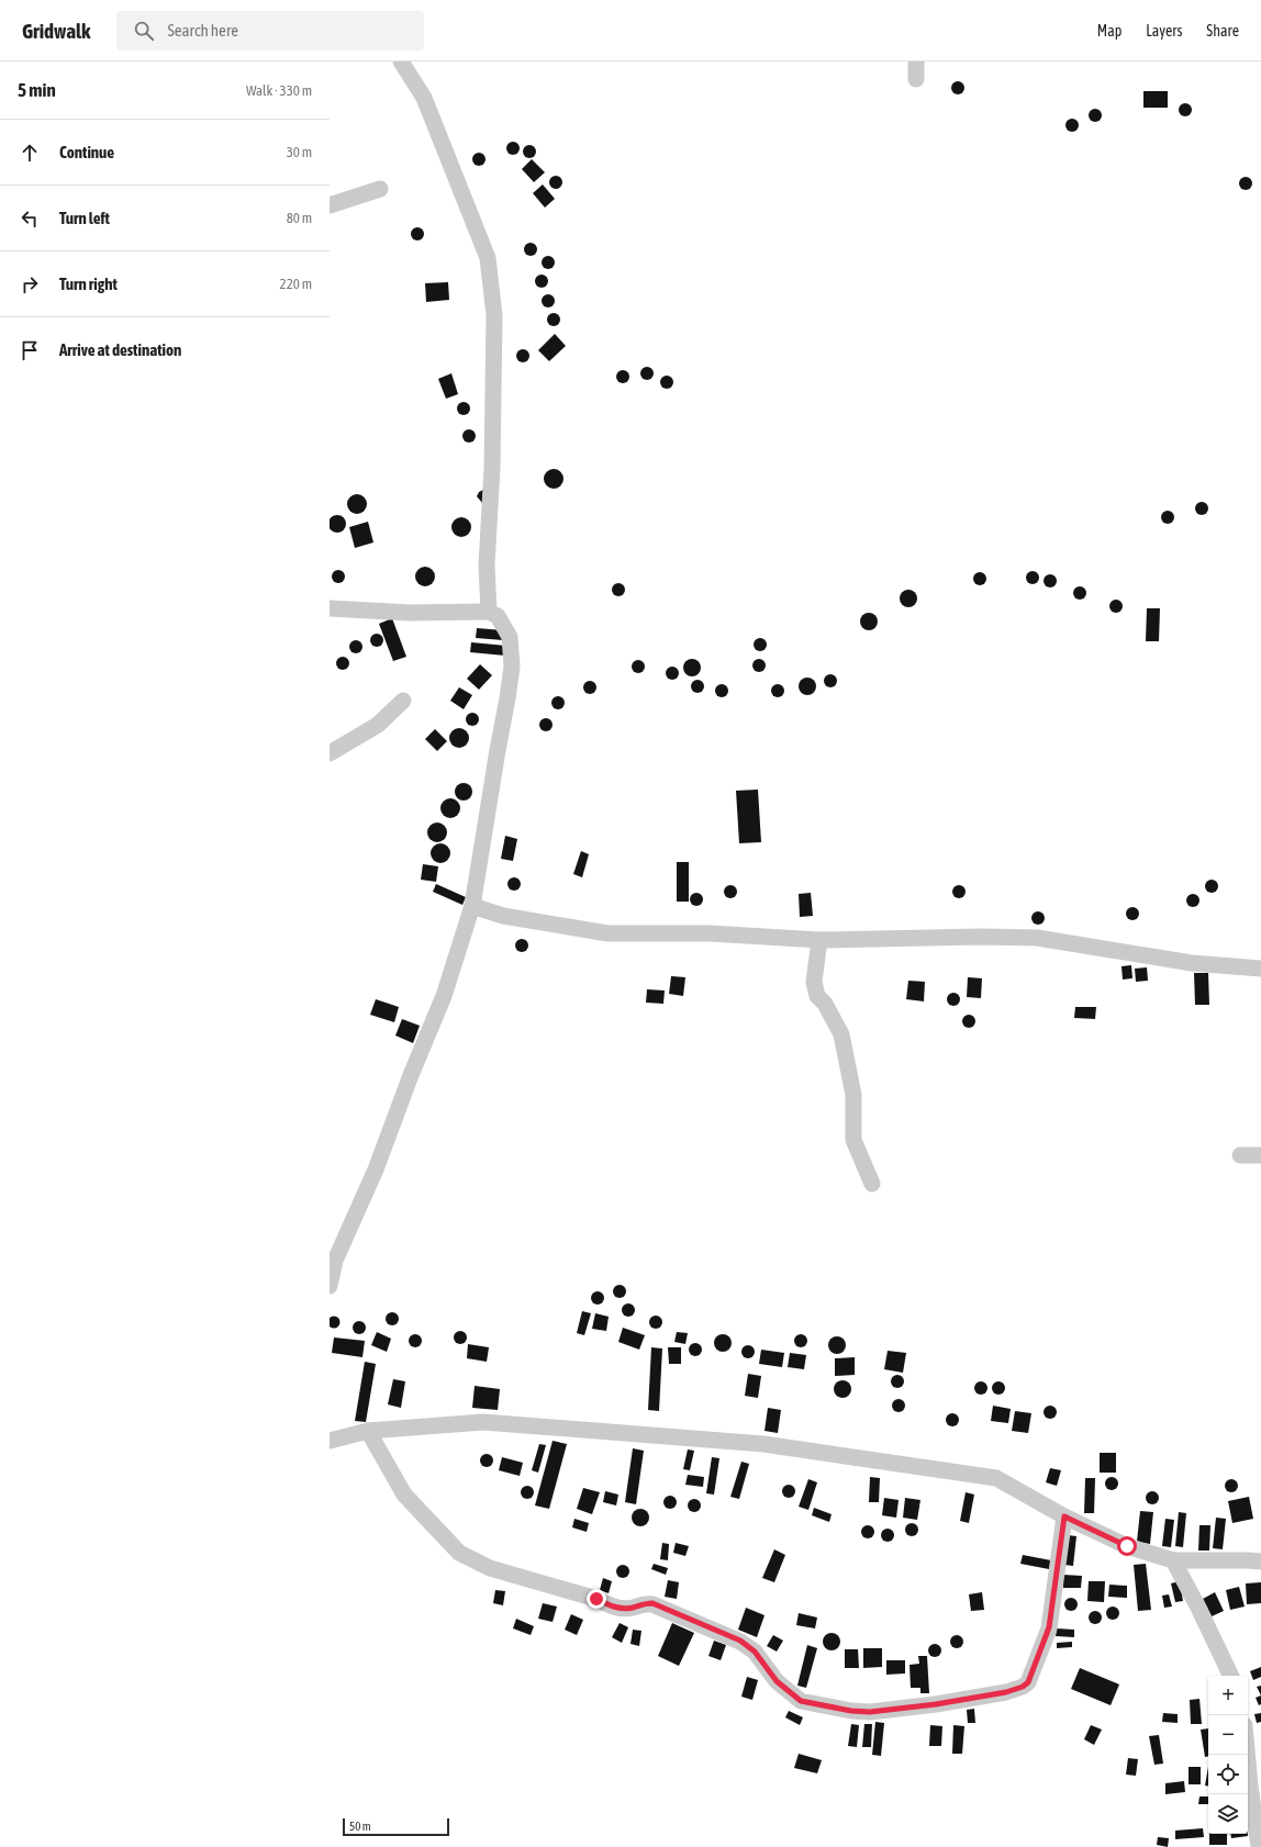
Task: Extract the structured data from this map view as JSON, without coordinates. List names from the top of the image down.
{
  "scale_bar": "50 m",
  "page": {
    "header": "Gridwalk",
    "search": "Search here",
    "nav": ["Map", "Layers", "Share"],
    "heading": ["5 min", "Walk · 330 m"],
    "list": [
      ["Continue", "30 m"],
      ["Turn left", "80 m"],
      ["Turn right", "220 m"],
      "Arrive at destination"
    ],
    "map_buttons": ["+", "−"],
    "scale": "50 m"
  }
}
